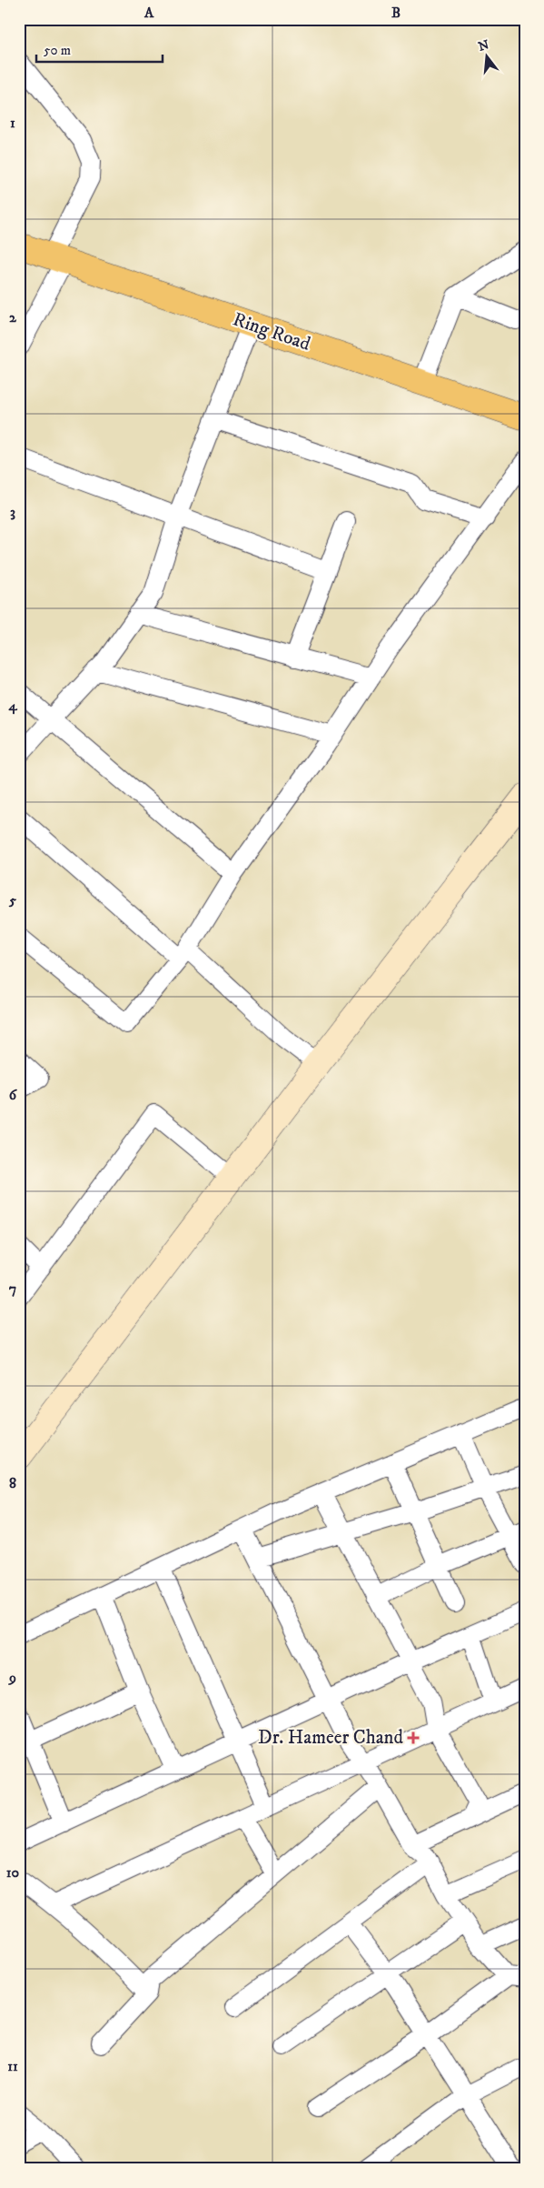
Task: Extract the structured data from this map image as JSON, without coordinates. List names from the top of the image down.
{
  "streets": {
    "highway": ["Ring Road"]
  },
  "places": {
    "health": ["Dr. Hameer Chand"]
  },
  "scale_bar": "50 m",
  "north": "top",
  "grid": {
    "columns": ["A", "B"],
    "rows": [
      "1",
      "2",
      "3",
      "4",
      "5",
      "6",
      "7",
      "8",
      "9",
      "10",
      "11"
    ]
  }
}
